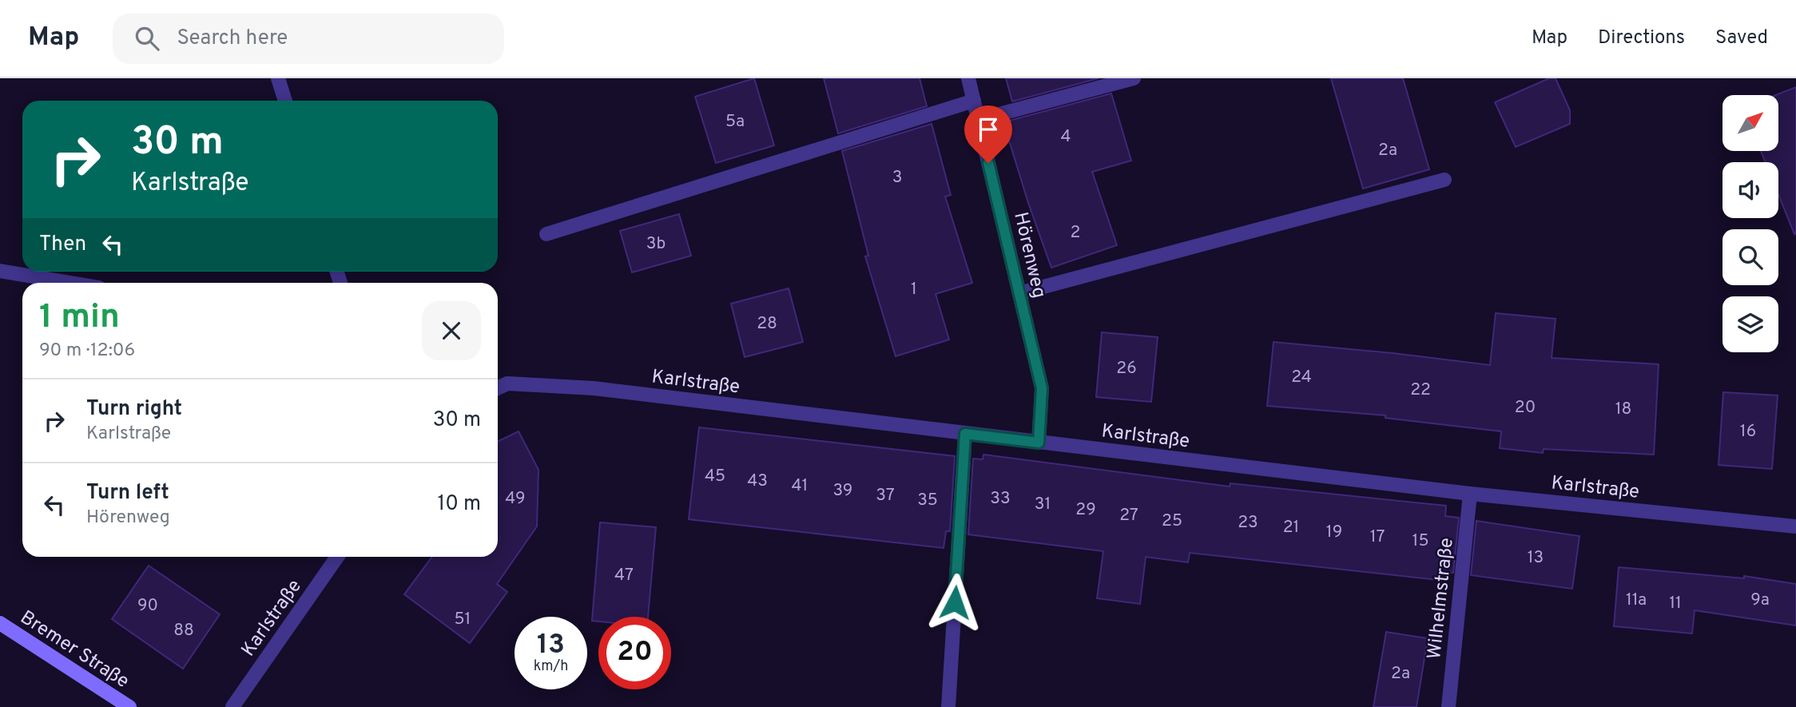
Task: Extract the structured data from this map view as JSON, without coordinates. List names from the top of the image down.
{
  "streets": {
    "street": [
      "Hörenweg",
      "Karlstraße",
      "Wilhelmstraße",
      "Bremer Straße"
    ]
  },
  "crossings": [
    ["Hörenweg", "Karlstraße"],
    ["Karlstraße", "Wilhelmstraße"]
  ],
  "house_numbers": [
    "5a",
    "4",
    "2a",
    "3",
    "2",
    "3b",
    "1",
    "28",
    "26",
    "24",
    "22",
    "20",
    "18",
    "16",
    "45",
    "43",
    "41",
    "39",
    "37",
    "49",
    "33",
    "35",
    "31",
    "29",
    "27",
    "25",
    "23",
    "21",
    "19",
    "17",
    "15",
    "13",
    "47",
    "11a",
    "9a",
    "11",
    "90",
    "51",
    "88",
    "2a"
  ],
  "north": "top right",
  "page": {
    "header": "Map",
    "search": "Search here",
    "nav": ["Map", "Directions", "Saved"],
    "turn": ["30 m", "Karlstraße"],
    "then": "Then",
    "heading": ["1 min", "90 m · 12:06"],
    "list": [
      {
        "name": "Turn right",
        "note": "Karlstraße",
        "value": "30 m"
      },
      {
        "name": "Turn left",
        "note": "Hörenweg",
        "value": "10 m"
      }
    ],
    "speed": "13 km/h",
    "limit": "20"
  }
}
